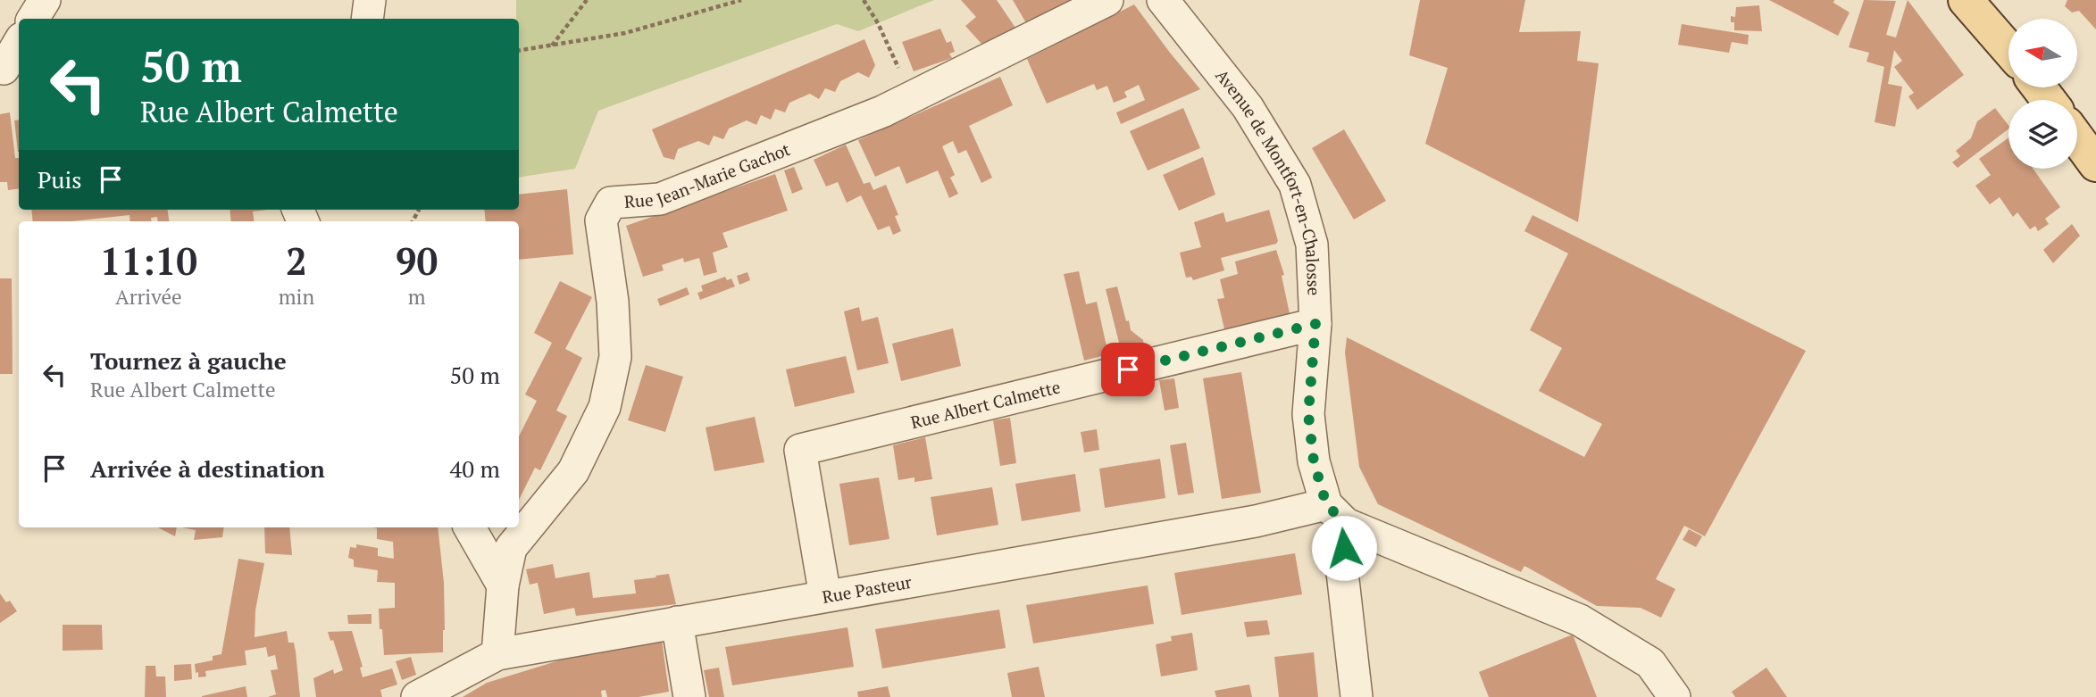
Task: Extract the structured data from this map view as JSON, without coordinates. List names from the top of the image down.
{
  "streets": {
    "street": [
      "Rue Jean-Marie Gachot",
      "Avenue de Montfort-en-Chalosse",
      "Rue Albert Calmette",
      "Rue Pasteur"
    ]
  },
  "crossings": [
    ["Rue Jean-Marie Gachot", "Rue Pasteur"],
    ["Avenue de Montfort-en-Chalosse", "Rue Albert Calmette"],
    ["Avenue de Montfort-en-Chalosse", "Rue Pasteur"],
    ["Rue Albert Calmette", "Rue Pasteur"]
  ],
  "north": "left",
  "page": {
    "turn": ["50 m", "Rue Albert Calmette"],
    "then": "Puis",
    "eta": [
      "11:10",
      "Arrivée",
      "2",
      "min",
      "90",
      "m"
    ],
    "list": [
      {
        "name": "Tournez à gauche",
        "note": "Rue Albert Calmette",
        "value": "50 m"
      },
      {
        "name": "Arrivée à destination",
        "value": "40 m"
      }
    ]
  }
}
